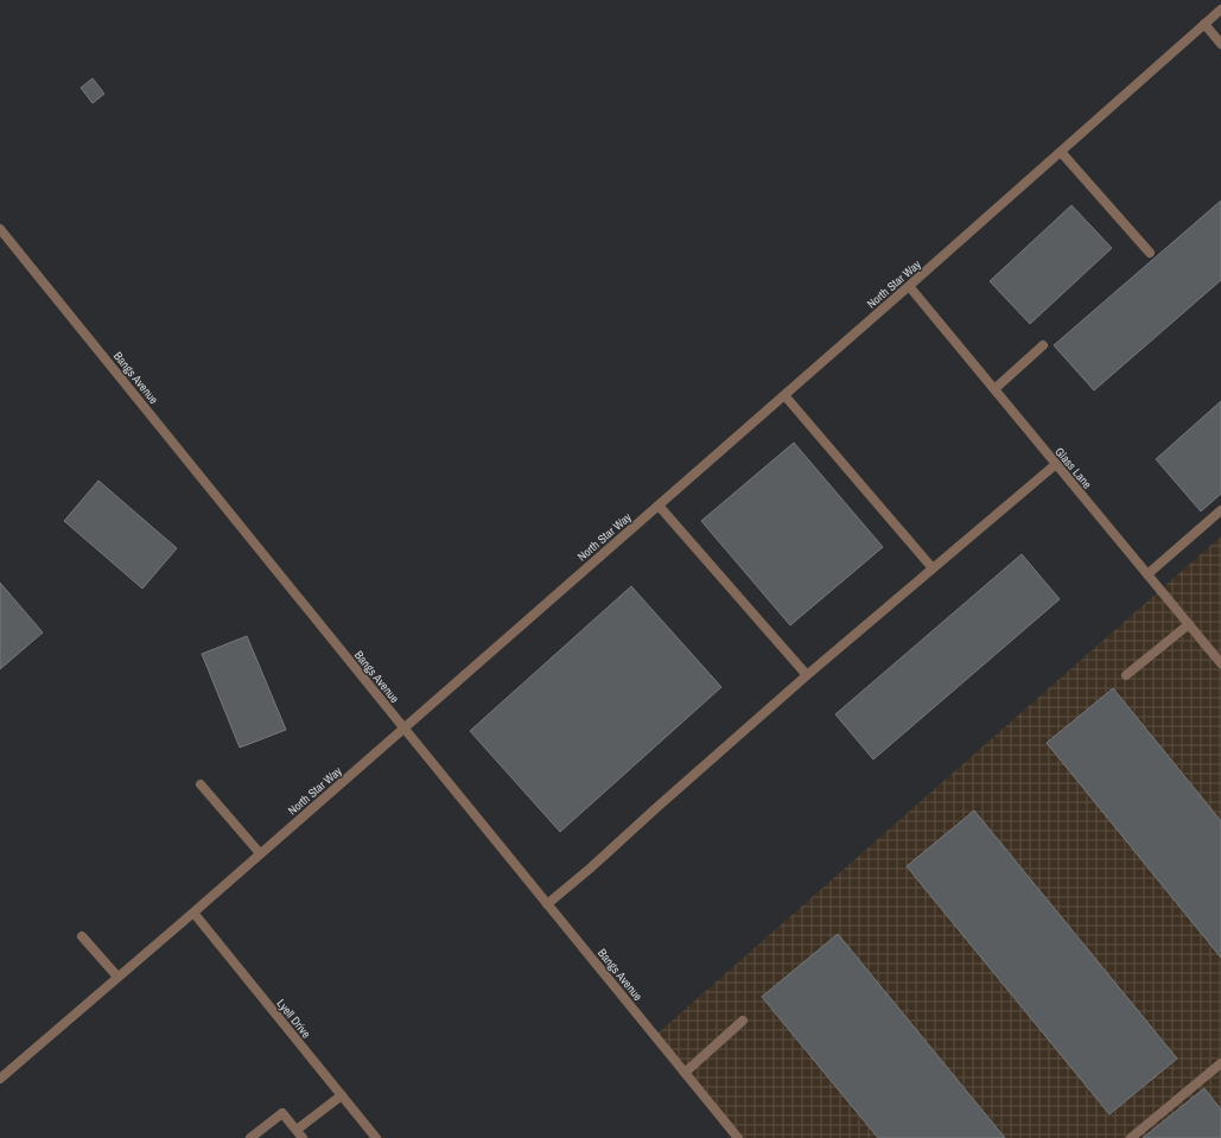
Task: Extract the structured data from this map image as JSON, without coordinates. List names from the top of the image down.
{
  "streets": {
    "street": [
      "North Star Way",
      "Bangs Avenue",
      "Glass Lane",
      "Lyell Drive"
    ]
  },
  "crossings": [
    ["North Star Way", "Bangs Avenue"],
    ["North Star Way", "Glass Lane"],
    ["North Star Way", "Lyell Drive"]
  ]
}
